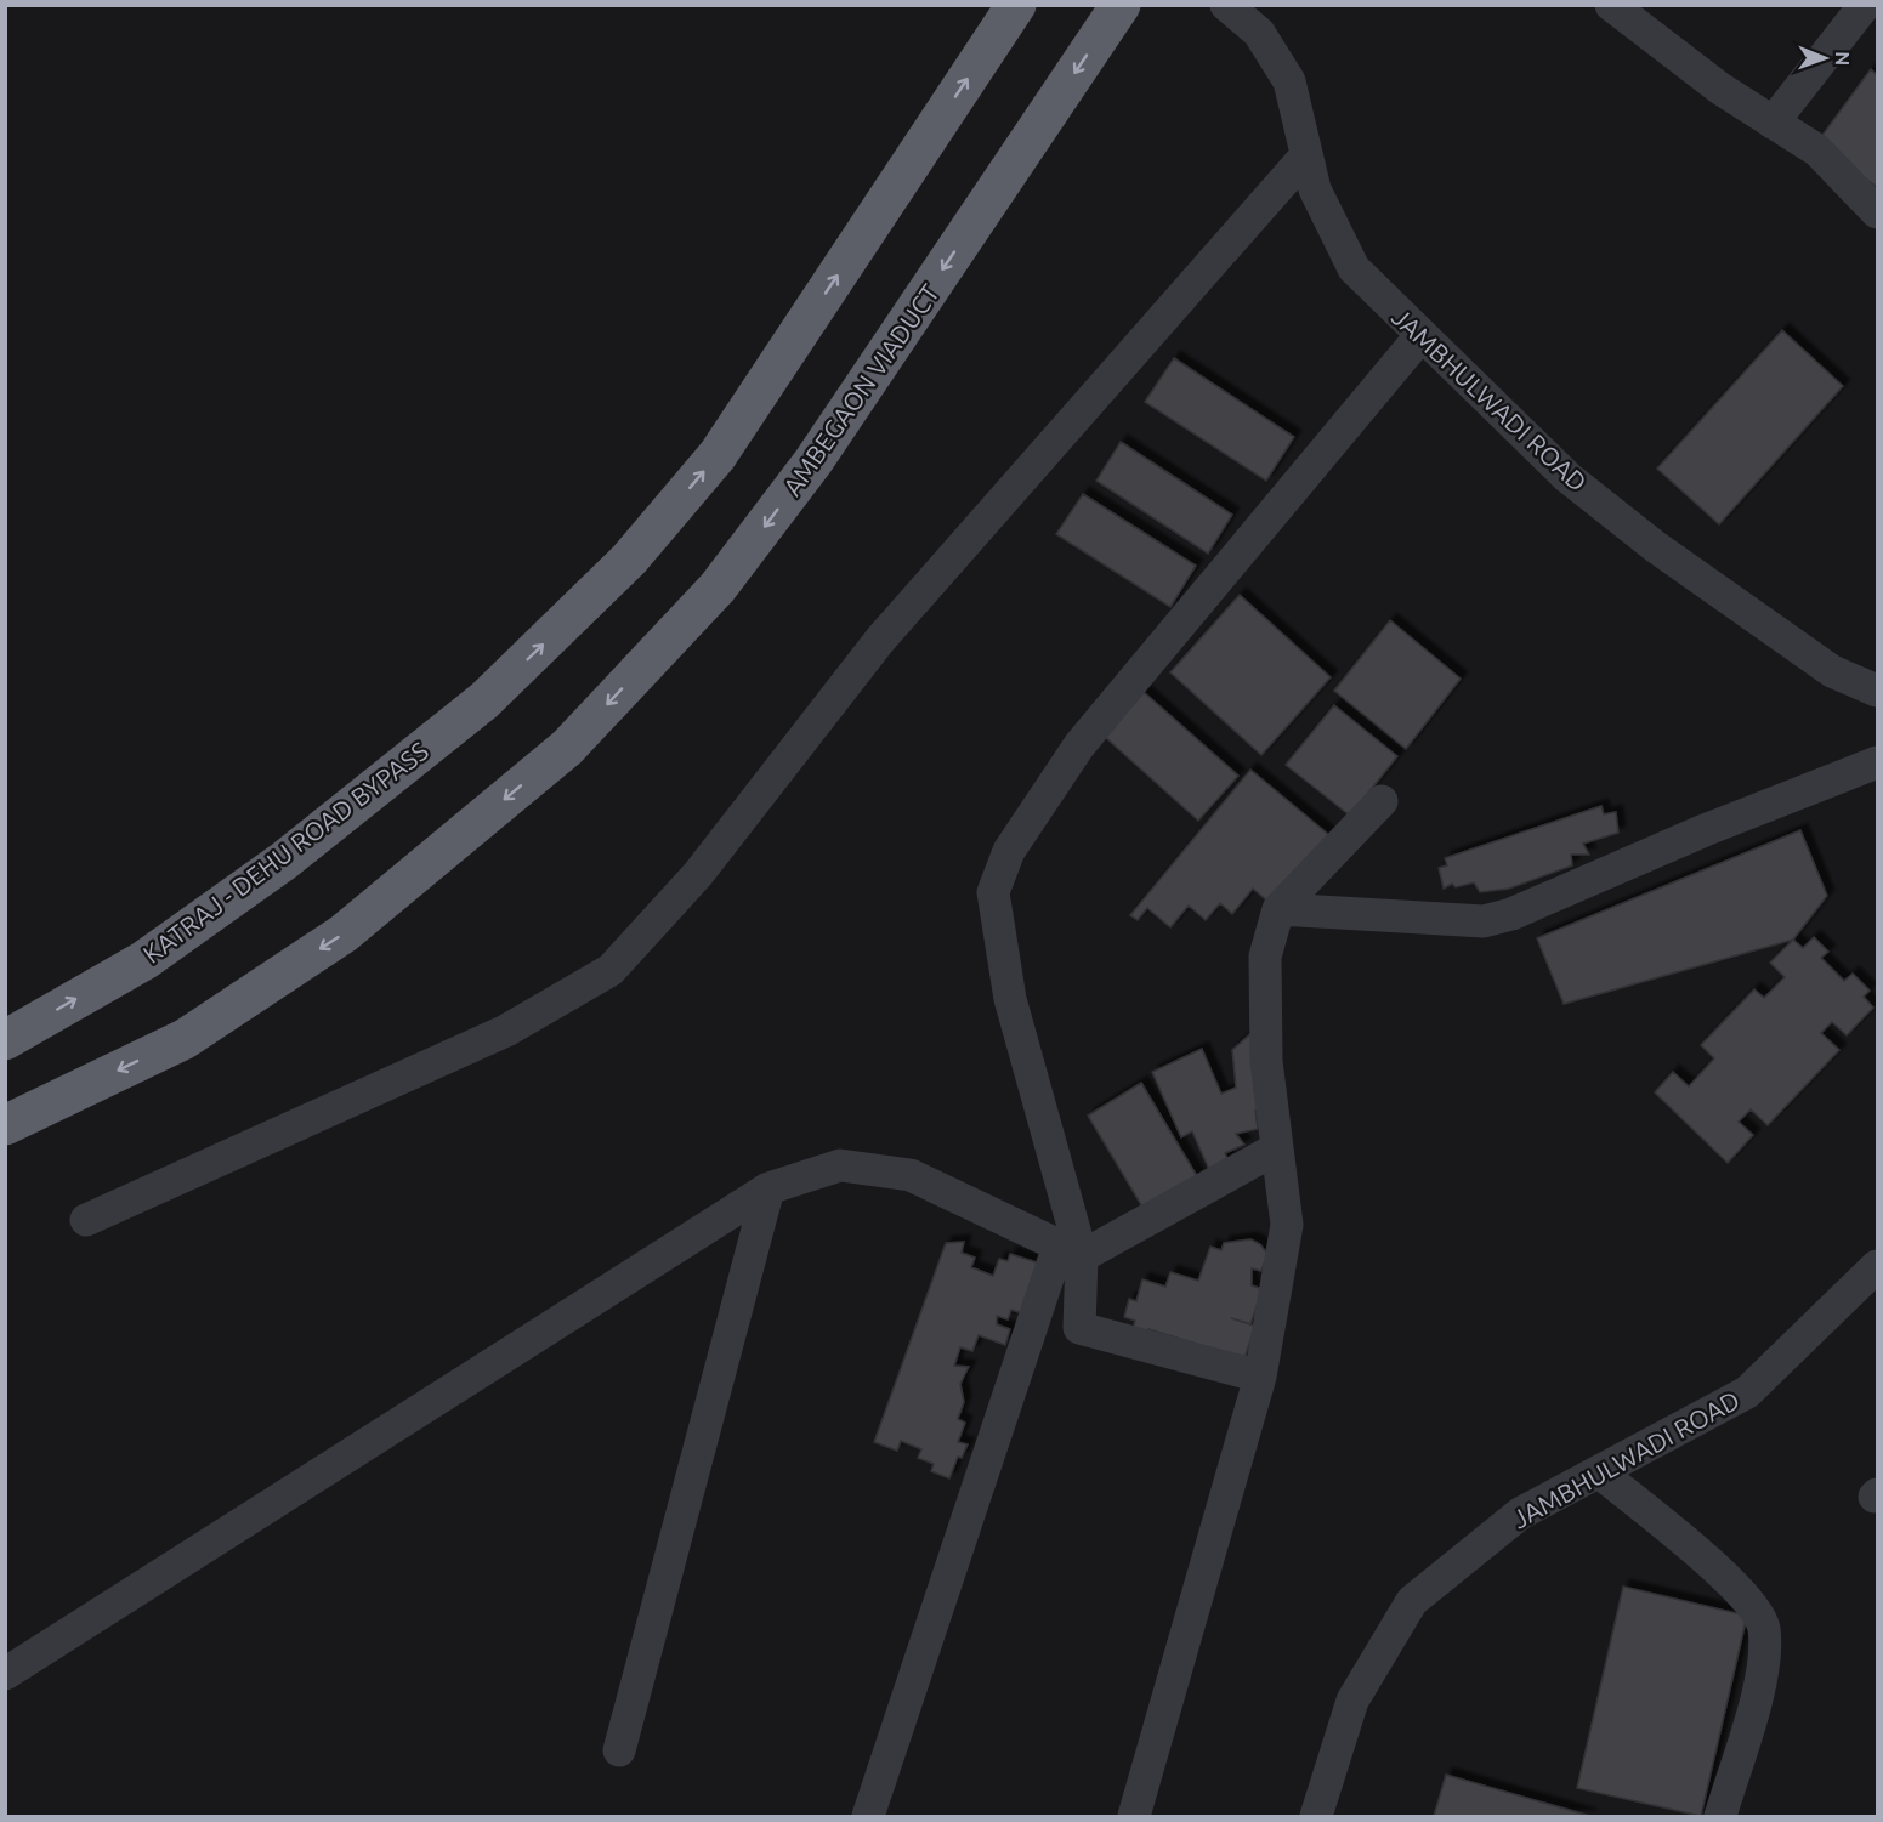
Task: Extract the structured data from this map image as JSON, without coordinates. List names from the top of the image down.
{
  "streets": {
    "highway": ["AMBEGAON VIADUCT", "KATRAJ - DEHU ROAD BYPASS"],
    "street": ["JAMBHULWADI ROAD"]
  },
  "one_way": ["AMBEGAON VIADUCT", "KATRAJ - DEHU ROAD BYPASS"],
  "north": "right"
}
